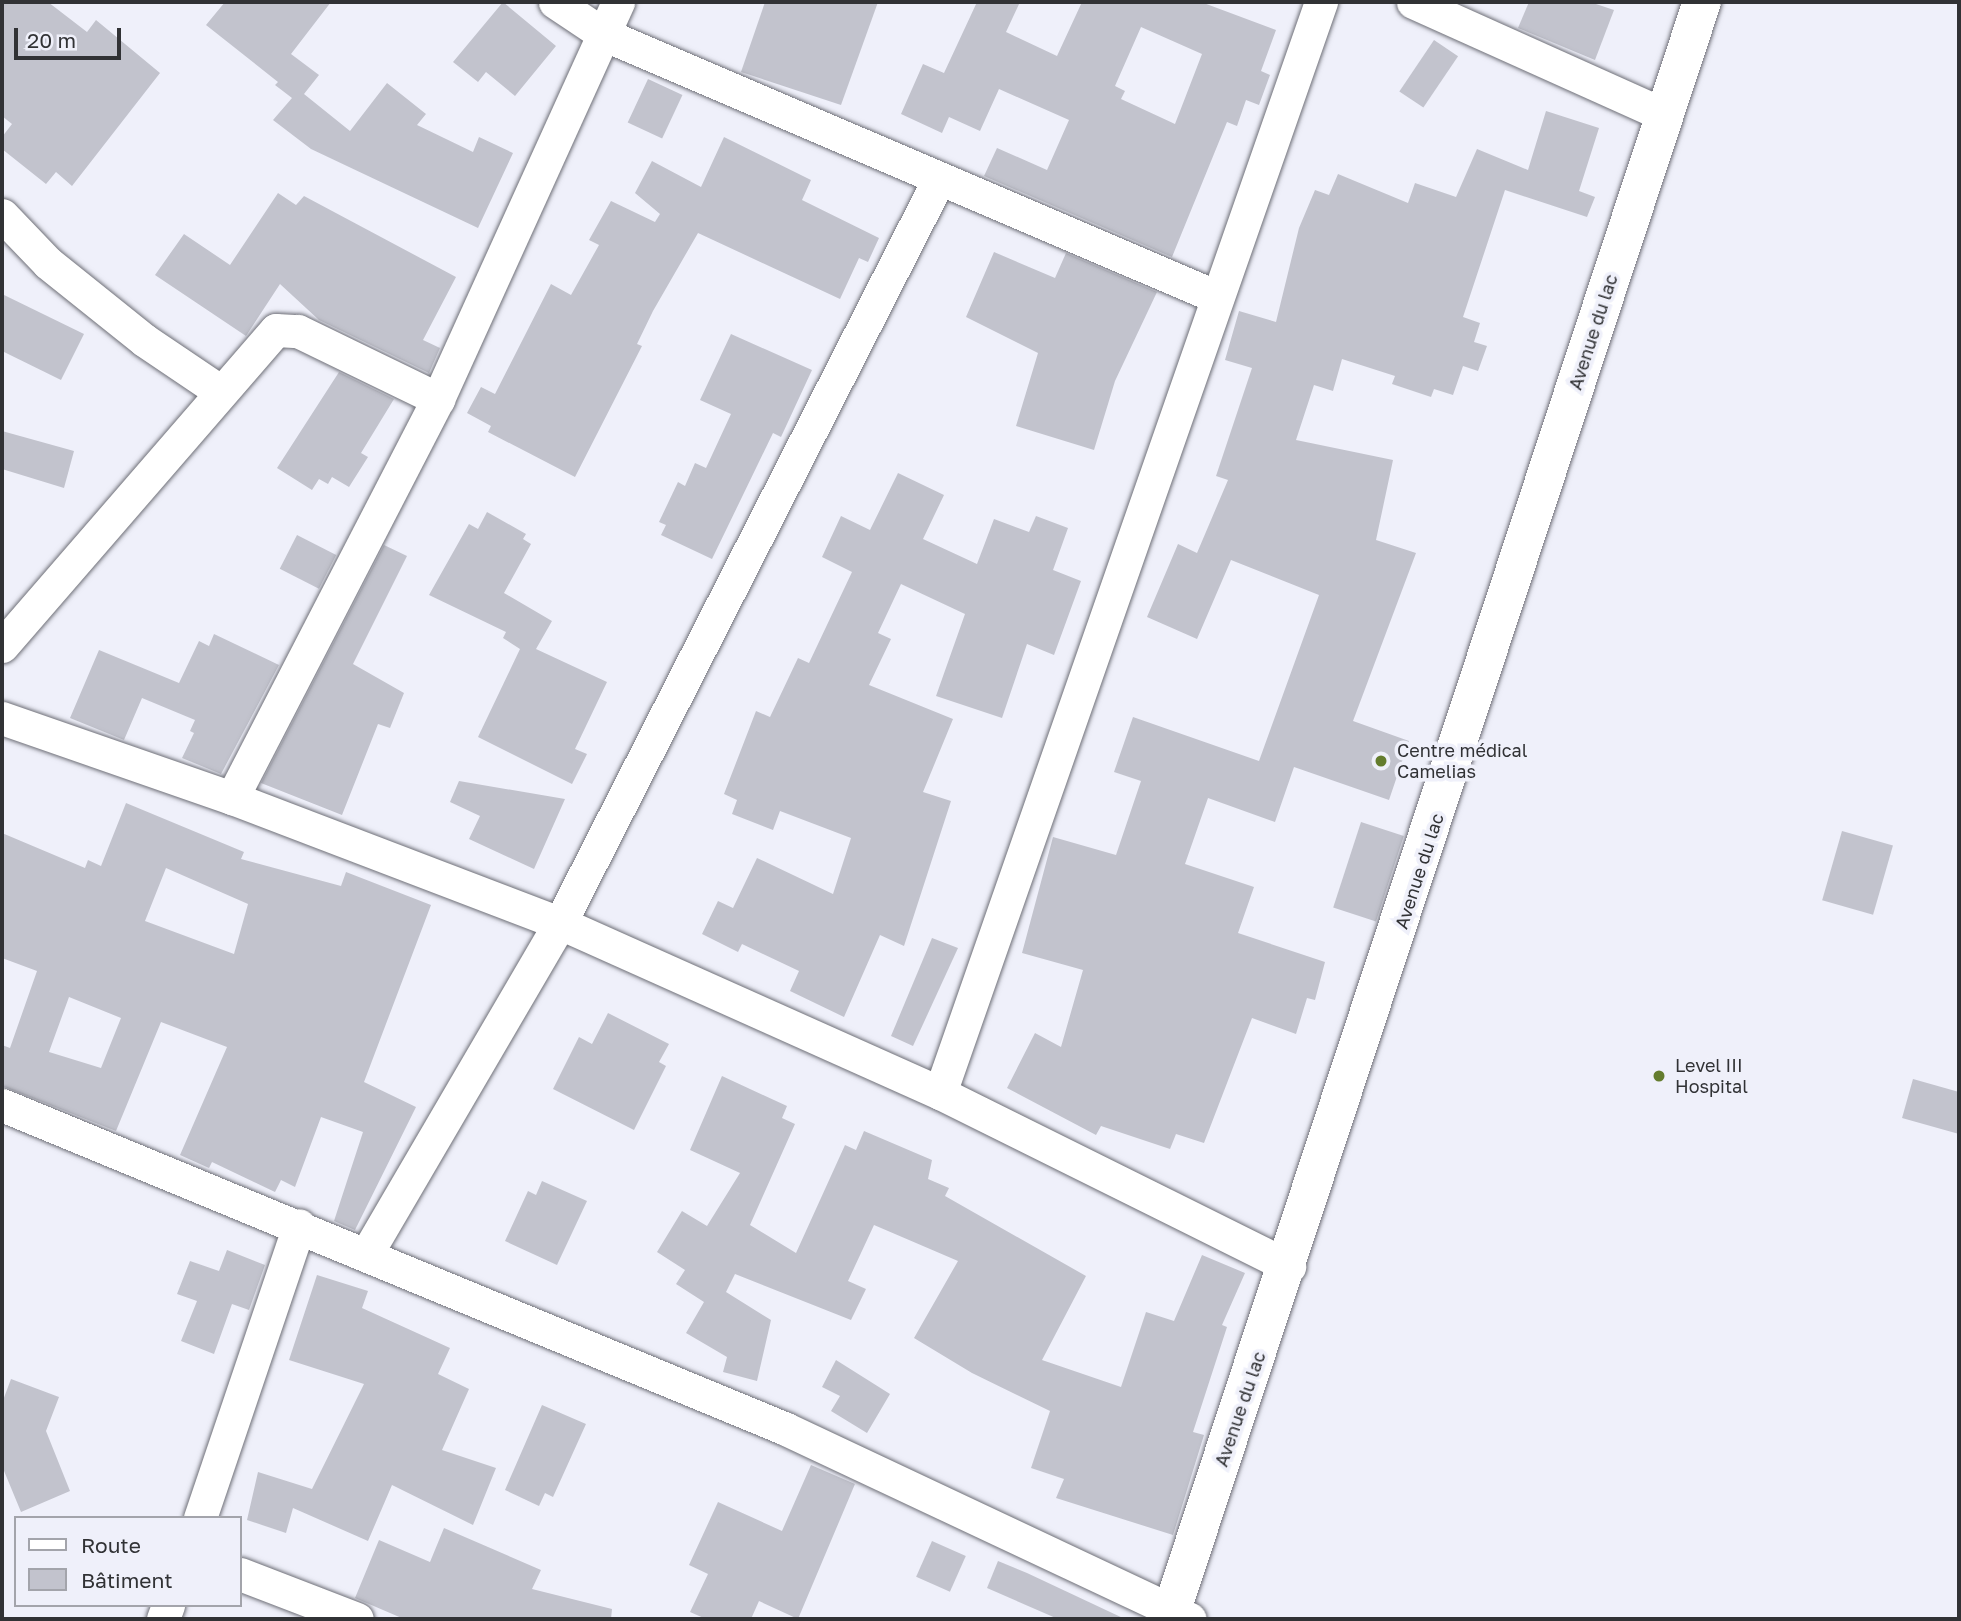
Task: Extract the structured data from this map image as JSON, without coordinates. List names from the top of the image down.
{
  "streets": {
    "main road": ["Avenue du lac"]
  },
  "places": ["Centre médical Camelias", "Level III Hospital"],
  "legend": ["Route", "Bâtiment"],
  "scale_bar": "20 m"
}
